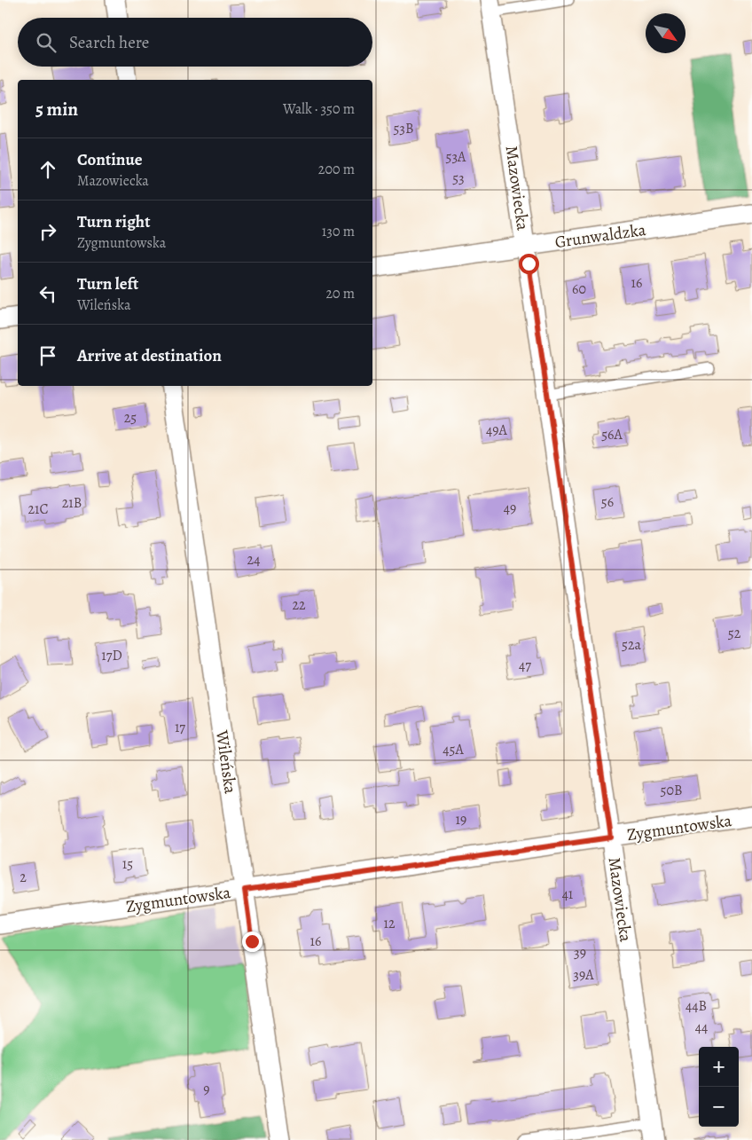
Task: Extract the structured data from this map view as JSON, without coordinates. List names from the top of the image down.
{
  "streets": {
    "street": [
      "Mazowiecka",
      "Grunwaldzka",
      "Wileńska",
      "Zygmuntowska"
    ]
  },
  "crossings": [
    ["Mazowiecka", "Grunwaldzka"],
    ["Mazowiecka", "Zygmuntowska"],
    ["Wileńska", "Zygmuntowska"]
  ],
  "house_numbers": [
    "53B",
    "53A",
    "53",
    "16",
    "60",
    "25",
    "49A",
    "56A",
    "56",
    "21B",
    "49",
    "21C",
    "24",
    "22",
    "52",
    "52a",
    "17D",
    "47",
    "17",
    "45A",
    "50B",
    "19",
    "15",
    "2",
    "41",
    "12",
    "16",
    "39",
    "39A",
    "44B",
    "44",
    "9"
  ],
  "north": "bottom right",
  "page": {
    "search": "Search here",
    "heading": ["5 min", "Walk · 350 m"],
    "list": [
      ["Continue", "Mazowiecka", "200 m"],
      ["Turn right", "Zygmuntowska", "130 m"],
      ["Turn left", "Wileńska", "20 m"],
      "Arrive at destination"
    ],
    "map_buttons": ["+", "−"]
  }
}
